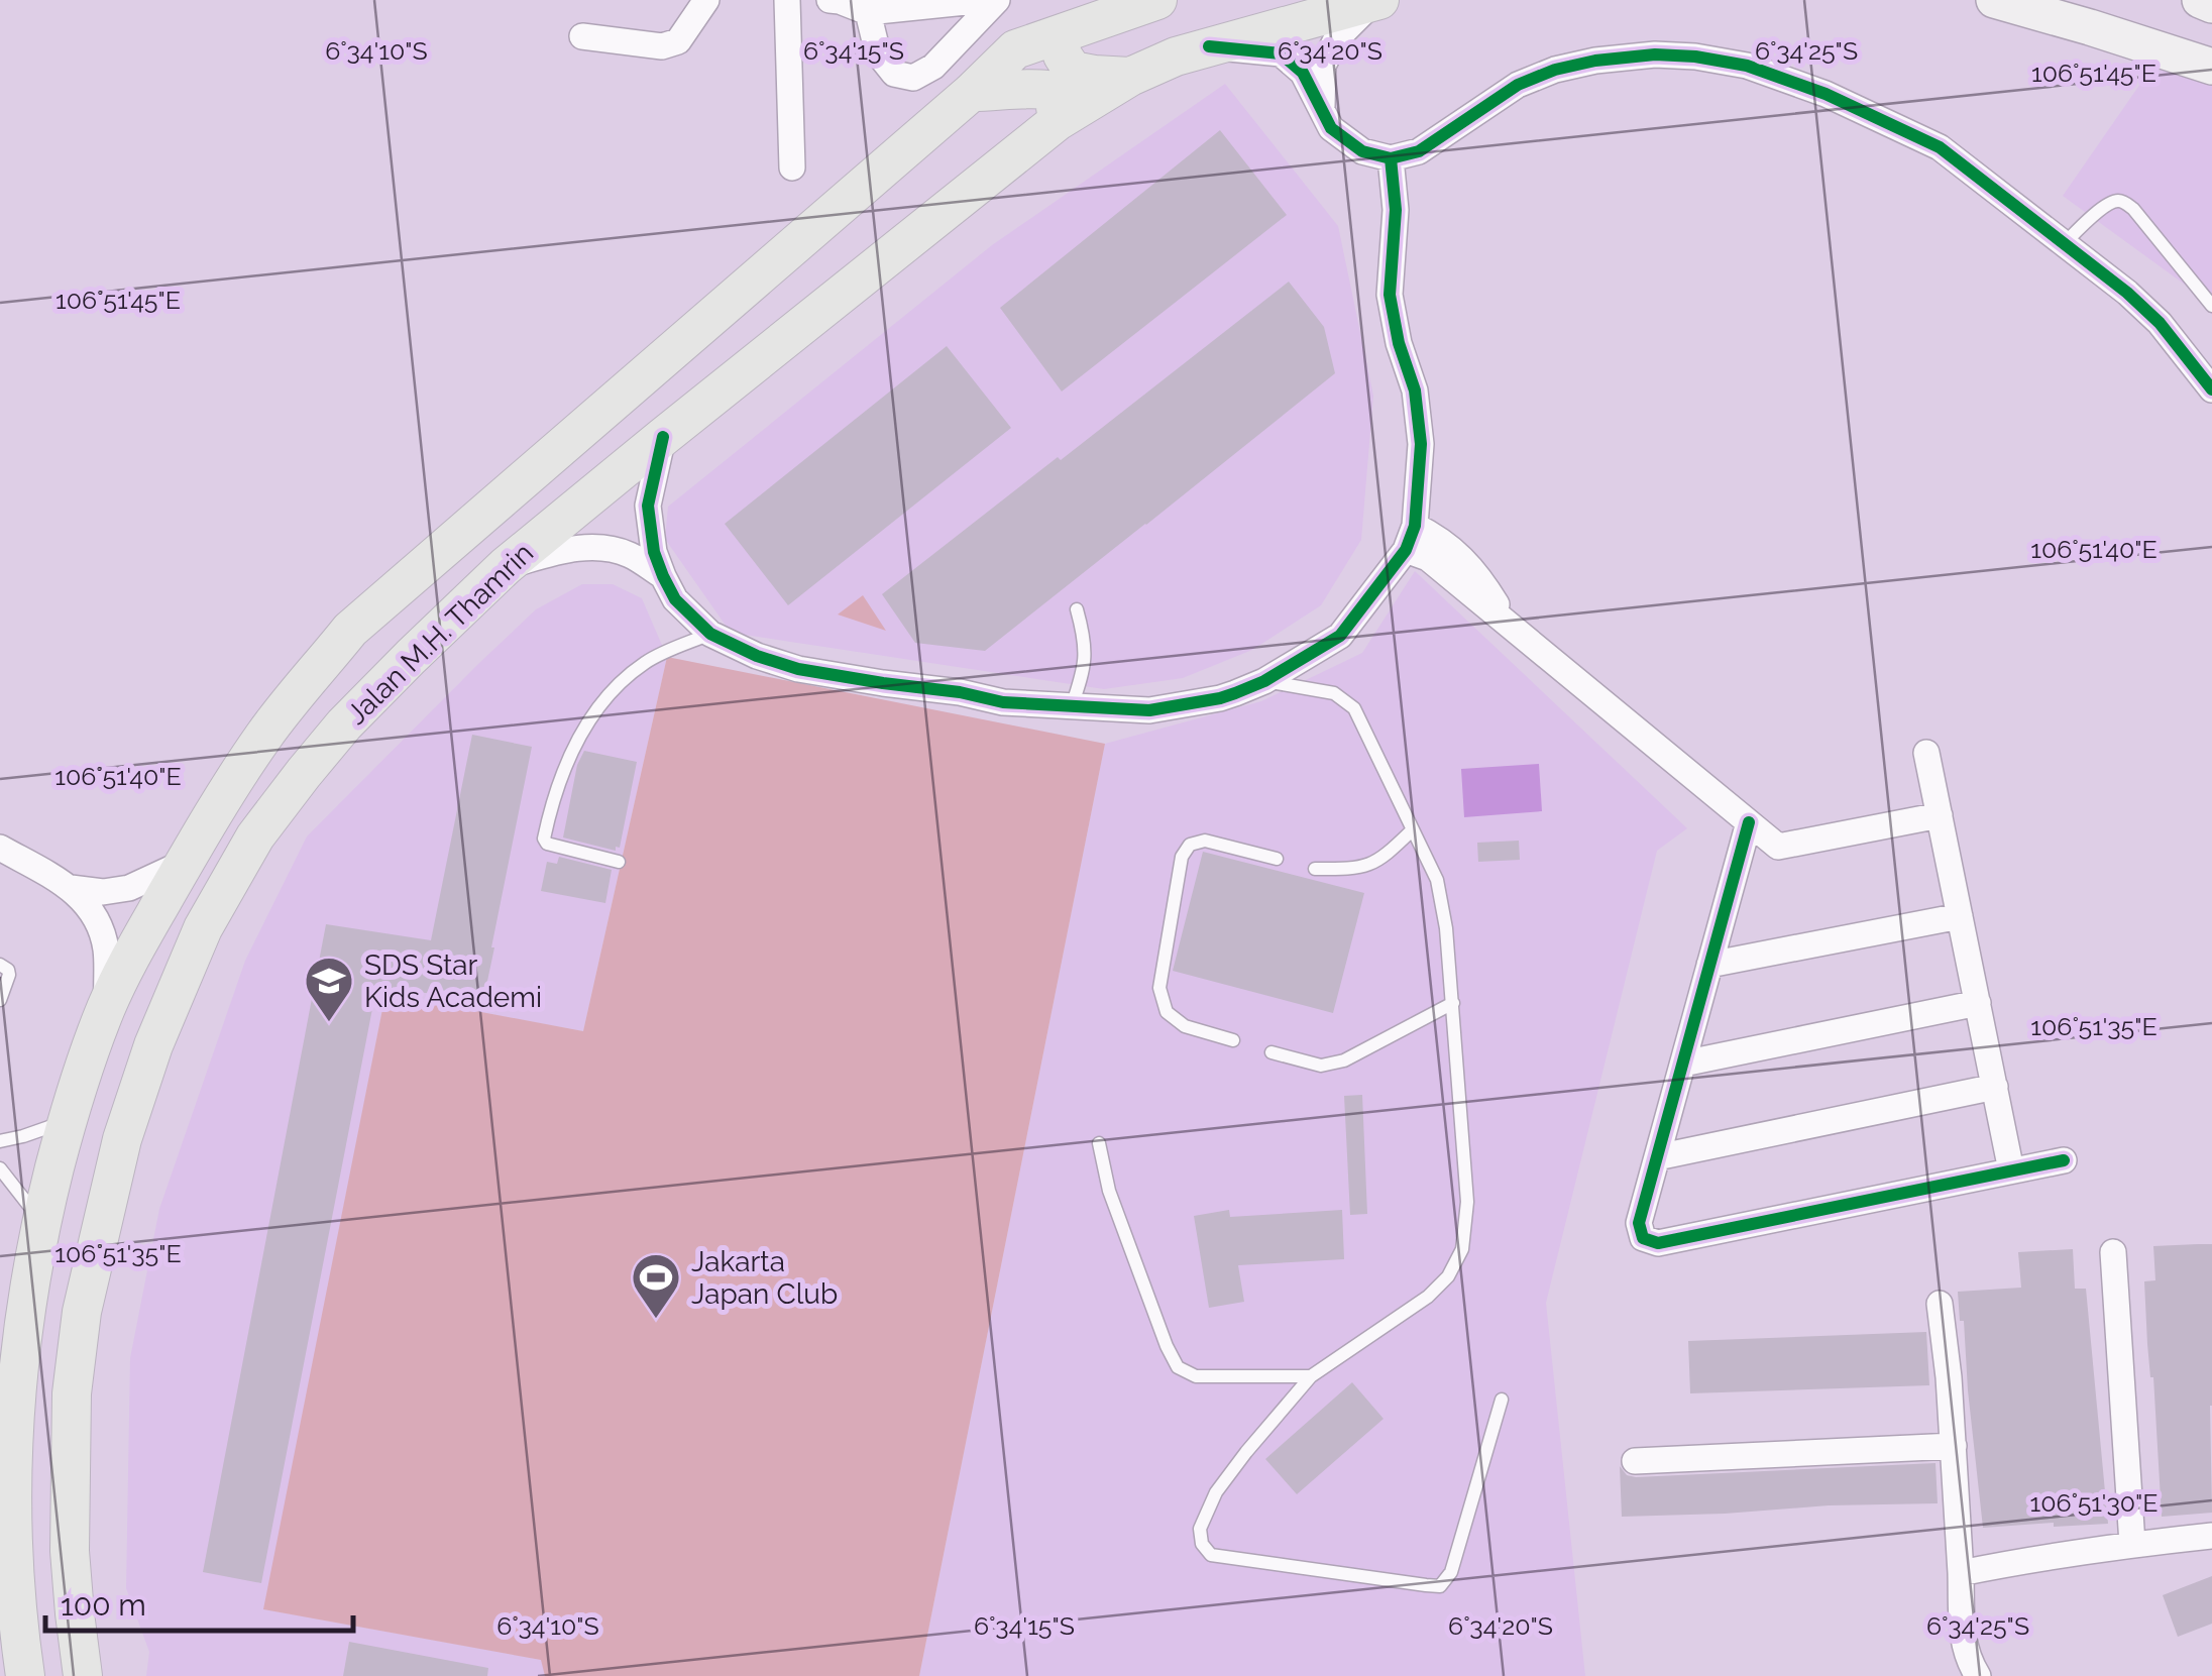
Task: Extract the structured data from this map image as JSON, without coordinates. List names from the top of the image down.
{
  "streets": {
    "main road": ["Jalan M.H. Thamrin"]
  },
  "places": {
    "school or university": ["SDS Star Kids Academi"],
    "sports": ["Jakarta Japan Club"]
  },
  "scale_bar": "100 m",
  "coordinates": [
    "6°34'10\"S",
    "6°34'15\"S",
    "6°34'20\"S",
    "6°34'25\"S",
    "106°51'45\"E",
    "106°51'40\"E",
    "106°51'35\"E",
    "106°51'30\"E"
  ]
}
